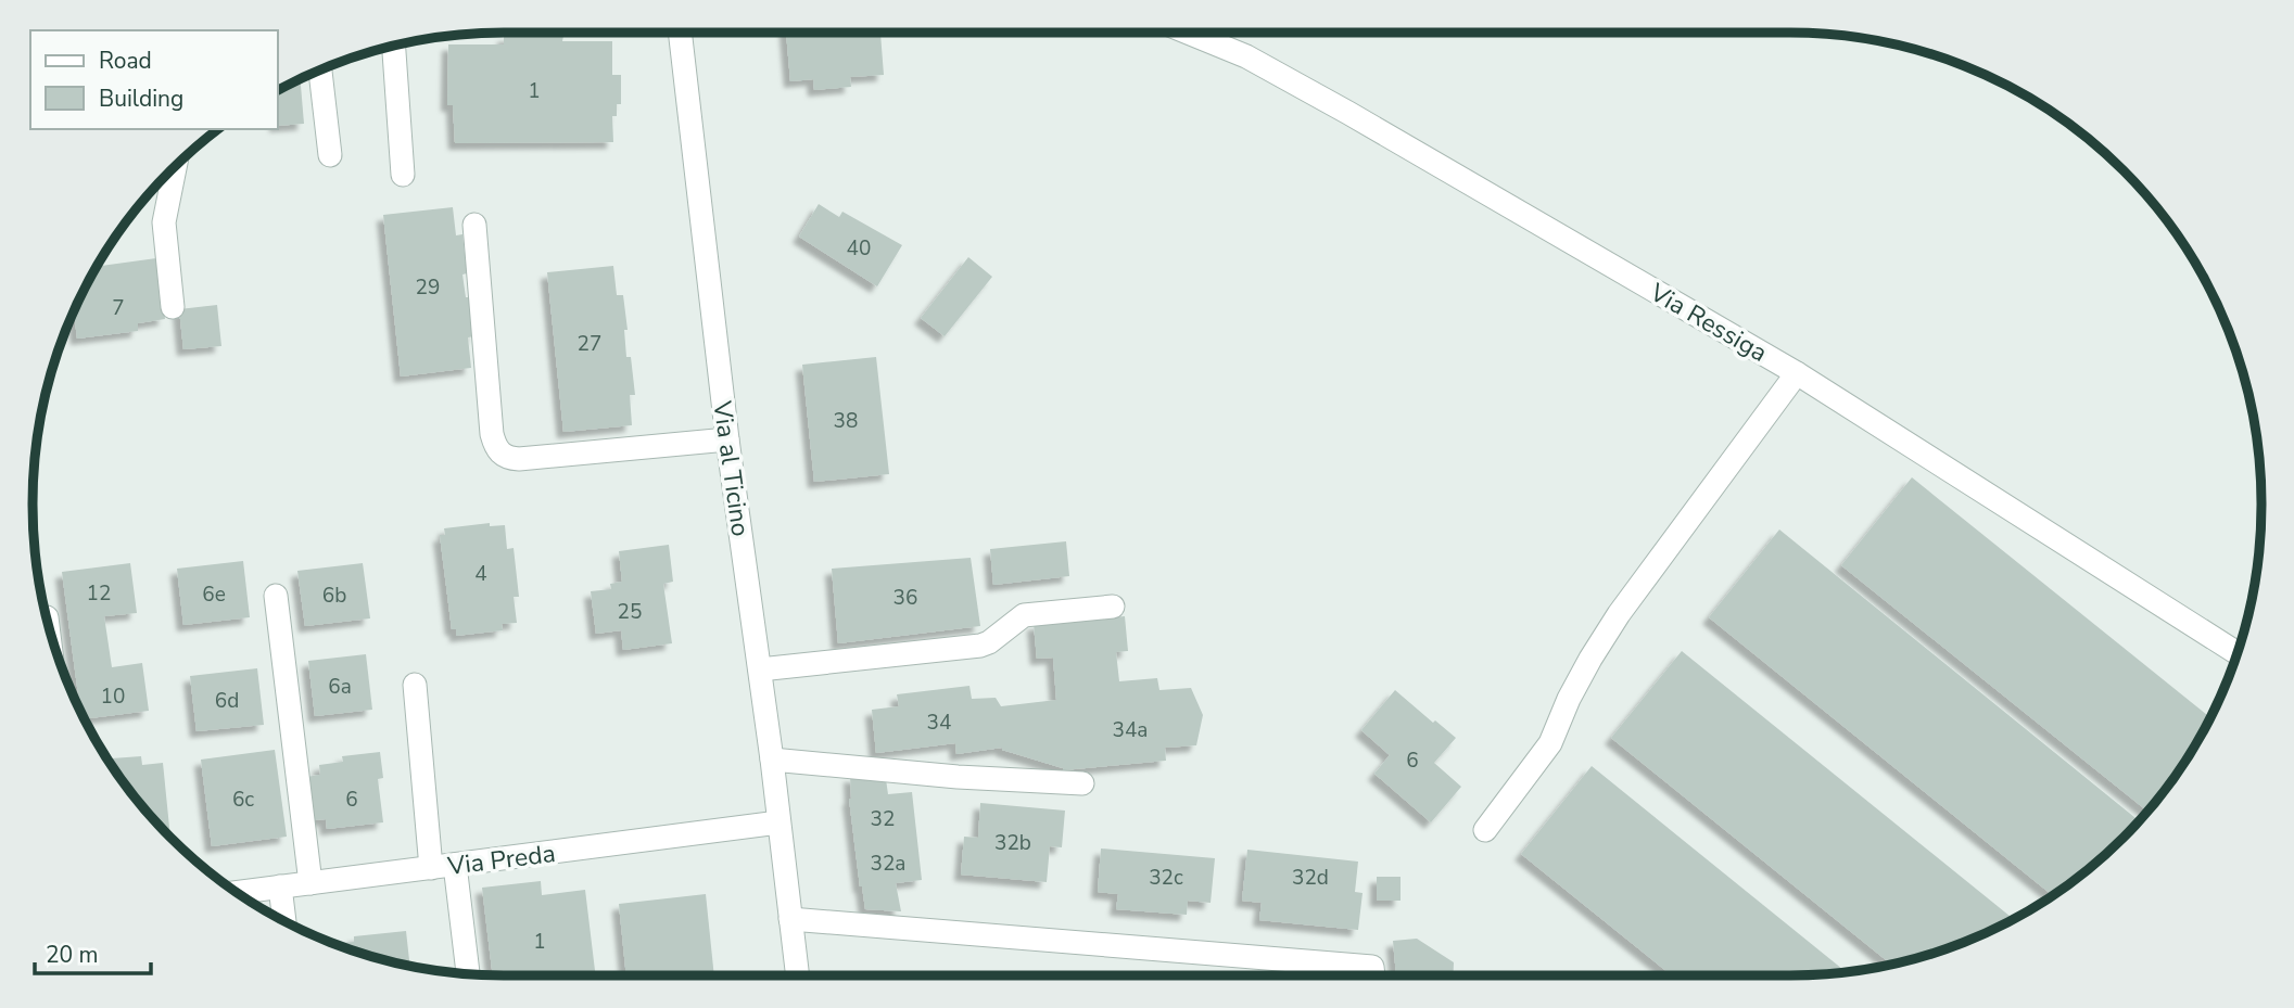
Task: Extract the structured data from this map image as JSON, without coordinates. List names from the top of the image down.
{
  "streets": {
    "street": ["Via Ressiga", "Via al Ticino", "Via Preda"]
  },
  "crossings": [
    ["Via al Ticino", "Via Preda"]
  ],
  "house_numbers": [
    "1",
    "40",
    "29",
    "7",
    "27",
    "38",
    "4",
    "12",
    "6e",
    "6b",
    "36",
    "25",
    "6a",
    "10",
    "6d",
    "34",
    "34a",
    "6",
    "6c",
    "6",
    "32",
    "32b",
    "32a",
    "32c",
    "32d",
    "1"
  ],
  "legend": ["Road", "Building"],
  "scale_bar": "20 m"
}
